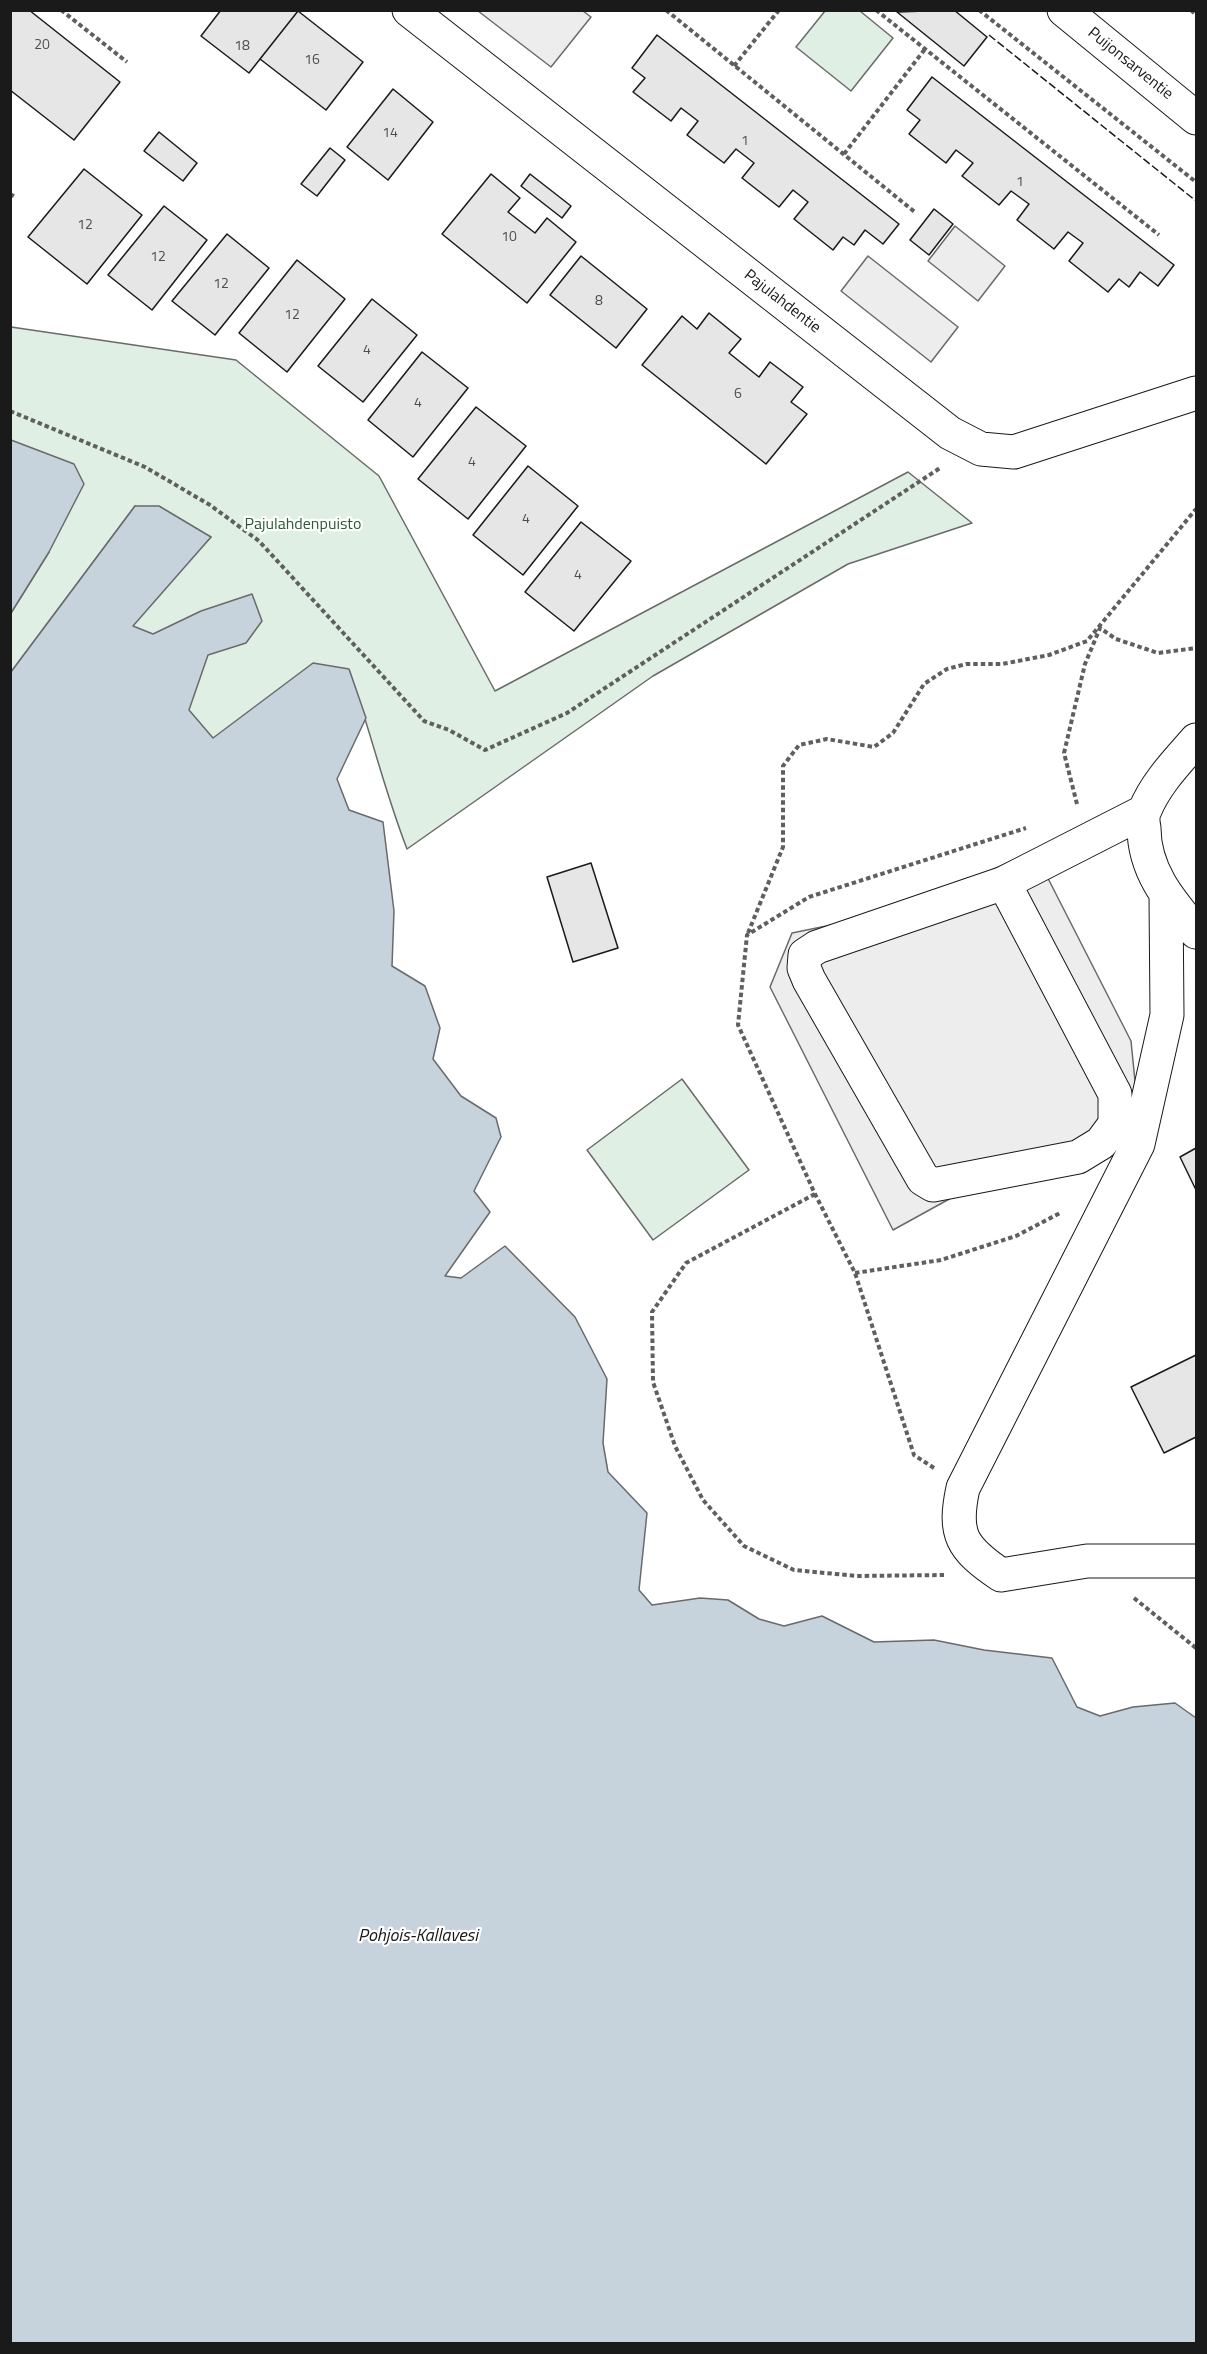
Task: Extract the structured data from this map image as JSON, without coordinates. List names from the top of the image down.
{
  "streets": {
    "street": ["Puijonsarventie", "Pajulahdentie"]
  },
  "water": ["Pohjois-Kallavesi"],
  "parks": ["Pajulahdenpuisto"],
  "house_numbers": [
    "20",
    "18",
    "16",
    "14",
    "1",
    "1",
    "12",
    "10",
    "12",
    "12",
    "8",
    "12",
    "4",
    "6",
    "4",
    "4",
    "4",
    "4"
  ]
}
